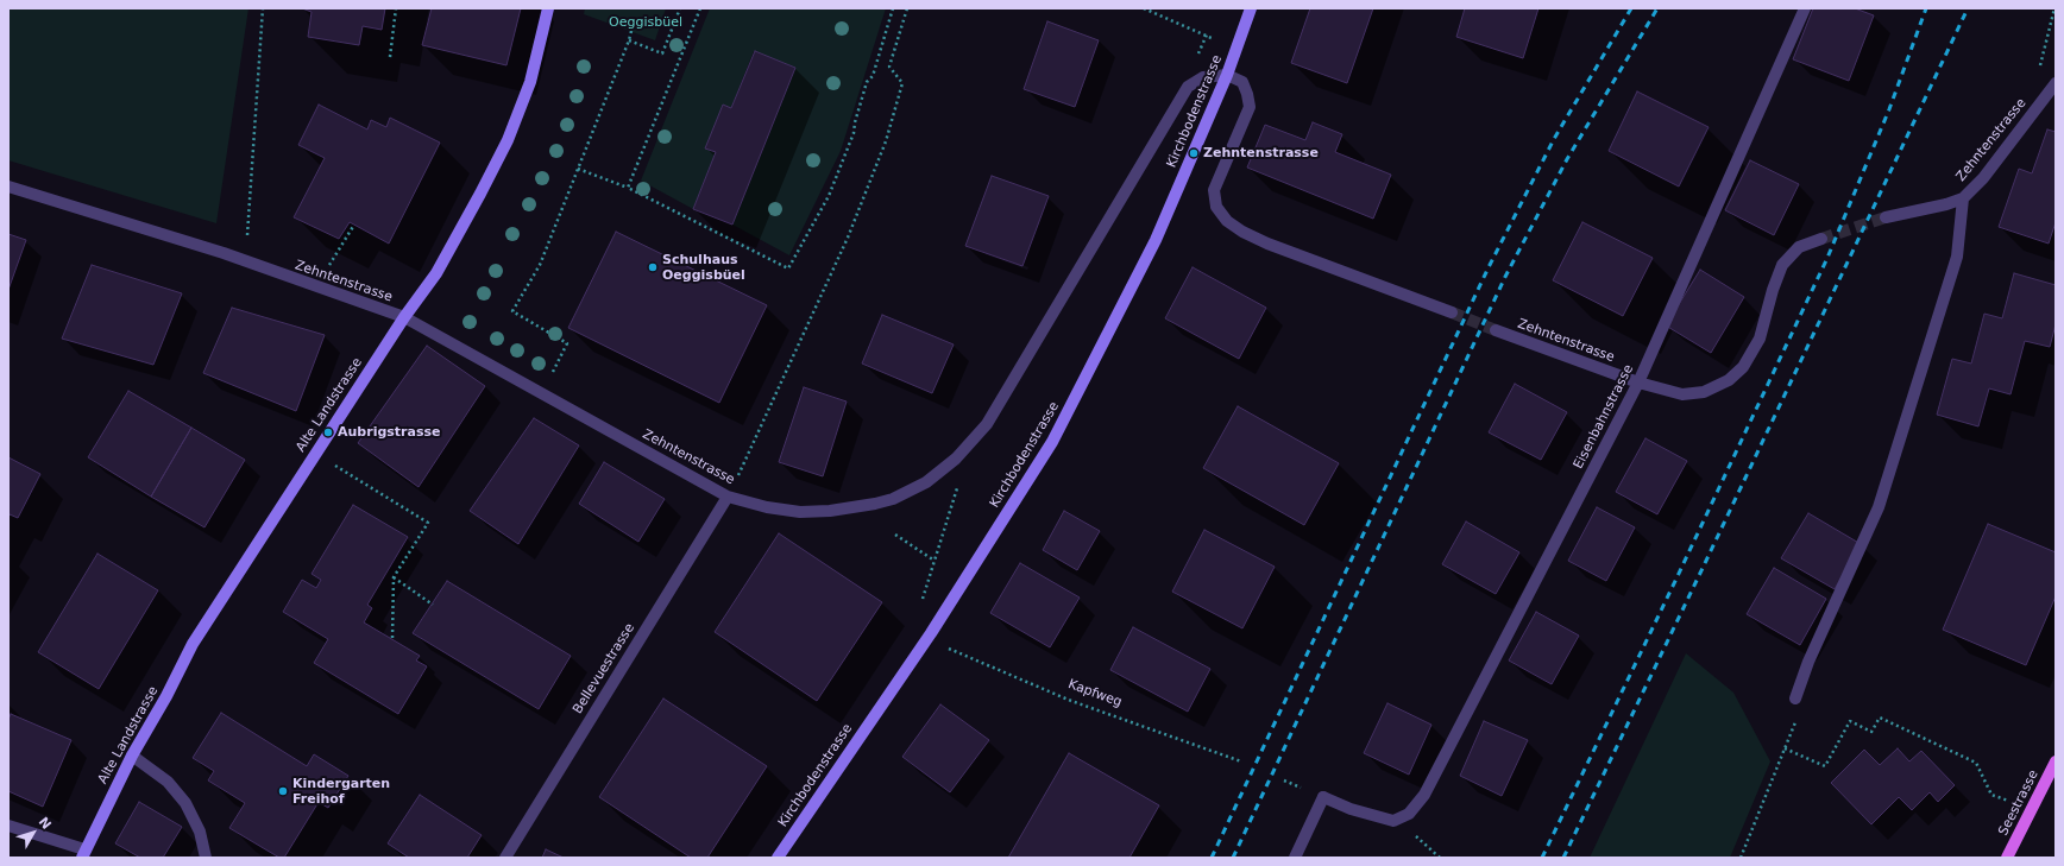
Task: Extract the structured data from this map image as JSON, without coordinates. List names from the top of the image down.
{
  "streets": {
    "main road": ["Seestrasse"],
    "street": [
      "Kirchbodenstrasse",
      "Zehntenstrasse",
      "Alte Landstrasse",
      "Eisenbahnstrasse",
      "Bellevuestrasse"
    ],
    "path": ["Kapfweg"]
  },
  "crossings": [
    ["Kirchbodenstrasse", "Zehntenstrasse"],
    ["Zehntenstrasse", "Alte Landstrasse"],
    ["Zehntenstrasse", "Eisenbahnstrasse"],
    ["Zehntenstrasse", "Bellevuestrasse"]
  ],
  "parks": ["Oeggisbüel"],
  "places": [
    "Zehntenstrasse",
    "Schulhaus Oeggisbüel",
    "Aubrigstrasse",
    "Kindergarten Freihof"
  ],
  "north": "top right"
}
